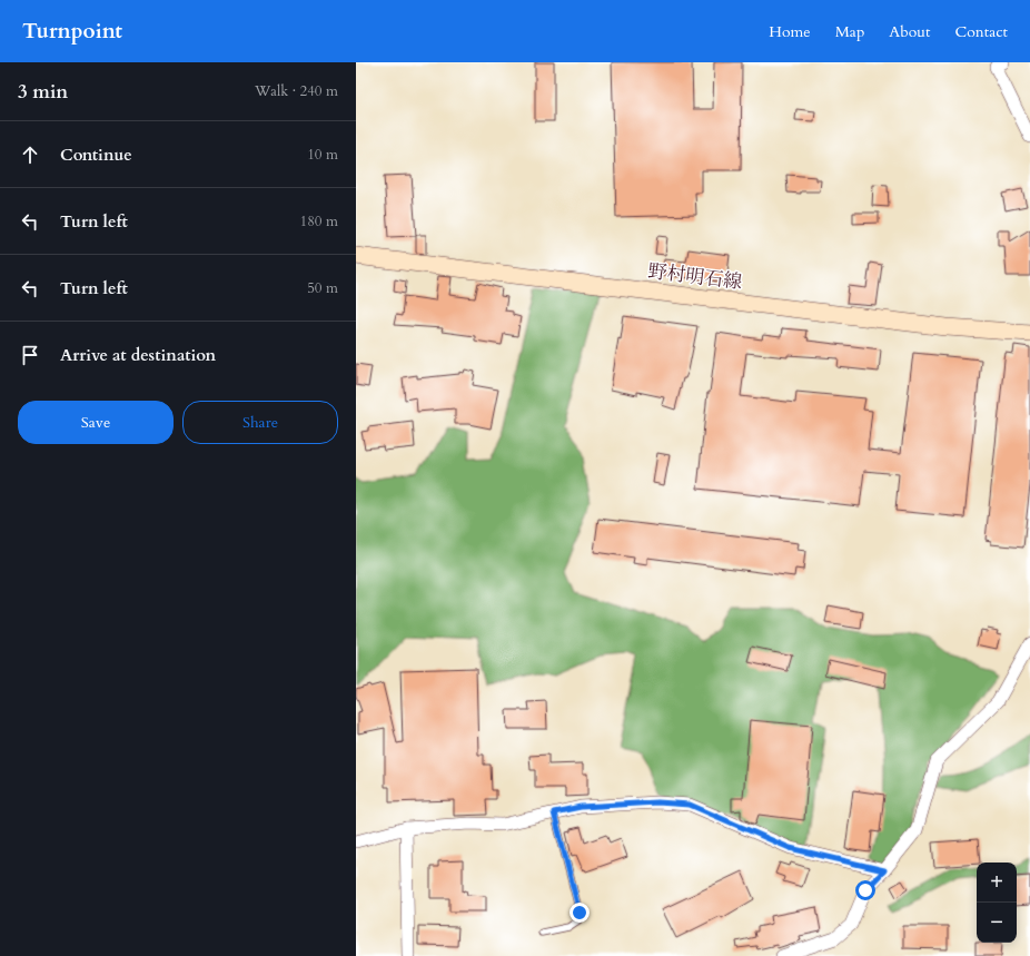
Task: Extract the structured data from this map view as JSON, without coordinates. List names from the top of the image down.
{
  "streets": {
    "main road": ["野村明石線"]
  },
  "page": {
    "header": "Turnpoint",
    "nav": [
      "Home",
      "Map",
      "About",
      "Contact"
    ],
    "heading": ["3 min", "Walk · 240 m"],
    "list": [
      ["Continue", "10 m"],
      ["Turn left", "180 m"],
      ["Turn left", "50 m"],
      "Arrive at destination"
    ],
    "buttons": ["Save", "Share"],
    "map_buttons": ["+", "−"]
  }
}
